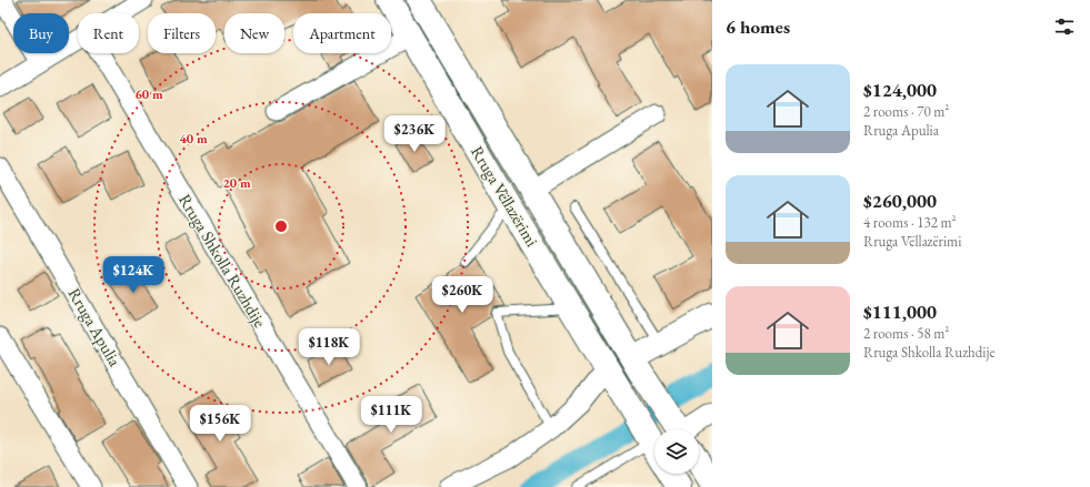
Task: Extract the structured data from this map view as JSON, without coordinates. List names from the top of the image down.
{
  "streets": {
    "main road": ["Rruga Vëllazërimi"],
    "street": ["Rruga Shkolla Ruzhdije", "Rruga Apulia"]
  },
  "page": {
    "heading": "6 homes",
    "chip": [
      "Buy",
      "Rent",
      "Filters",
      "New",
      "Apartment"
    ],
    "list": [
      {
        "name": "$124,000",
        "note": "2 rooms · 70 m² · Rruga Apulia"
      },
      {
        "name": "$260,000",
        "note": "4 rooms · 132 m² · Rruga Vëllazërimi"
      },
      {
        "name": "$111,000",
        "note": "2 rooms · 58 m² · Rruga Shkolla Ruzhdije"
      }
    ],
    "price": [
      "$236K",
      "$124K",
      "$260K",
      "$118K",
      "$111K",
      "$156K"
    ]
  },
  "rings": ["60 m", "40 m", "20 m"]
}
